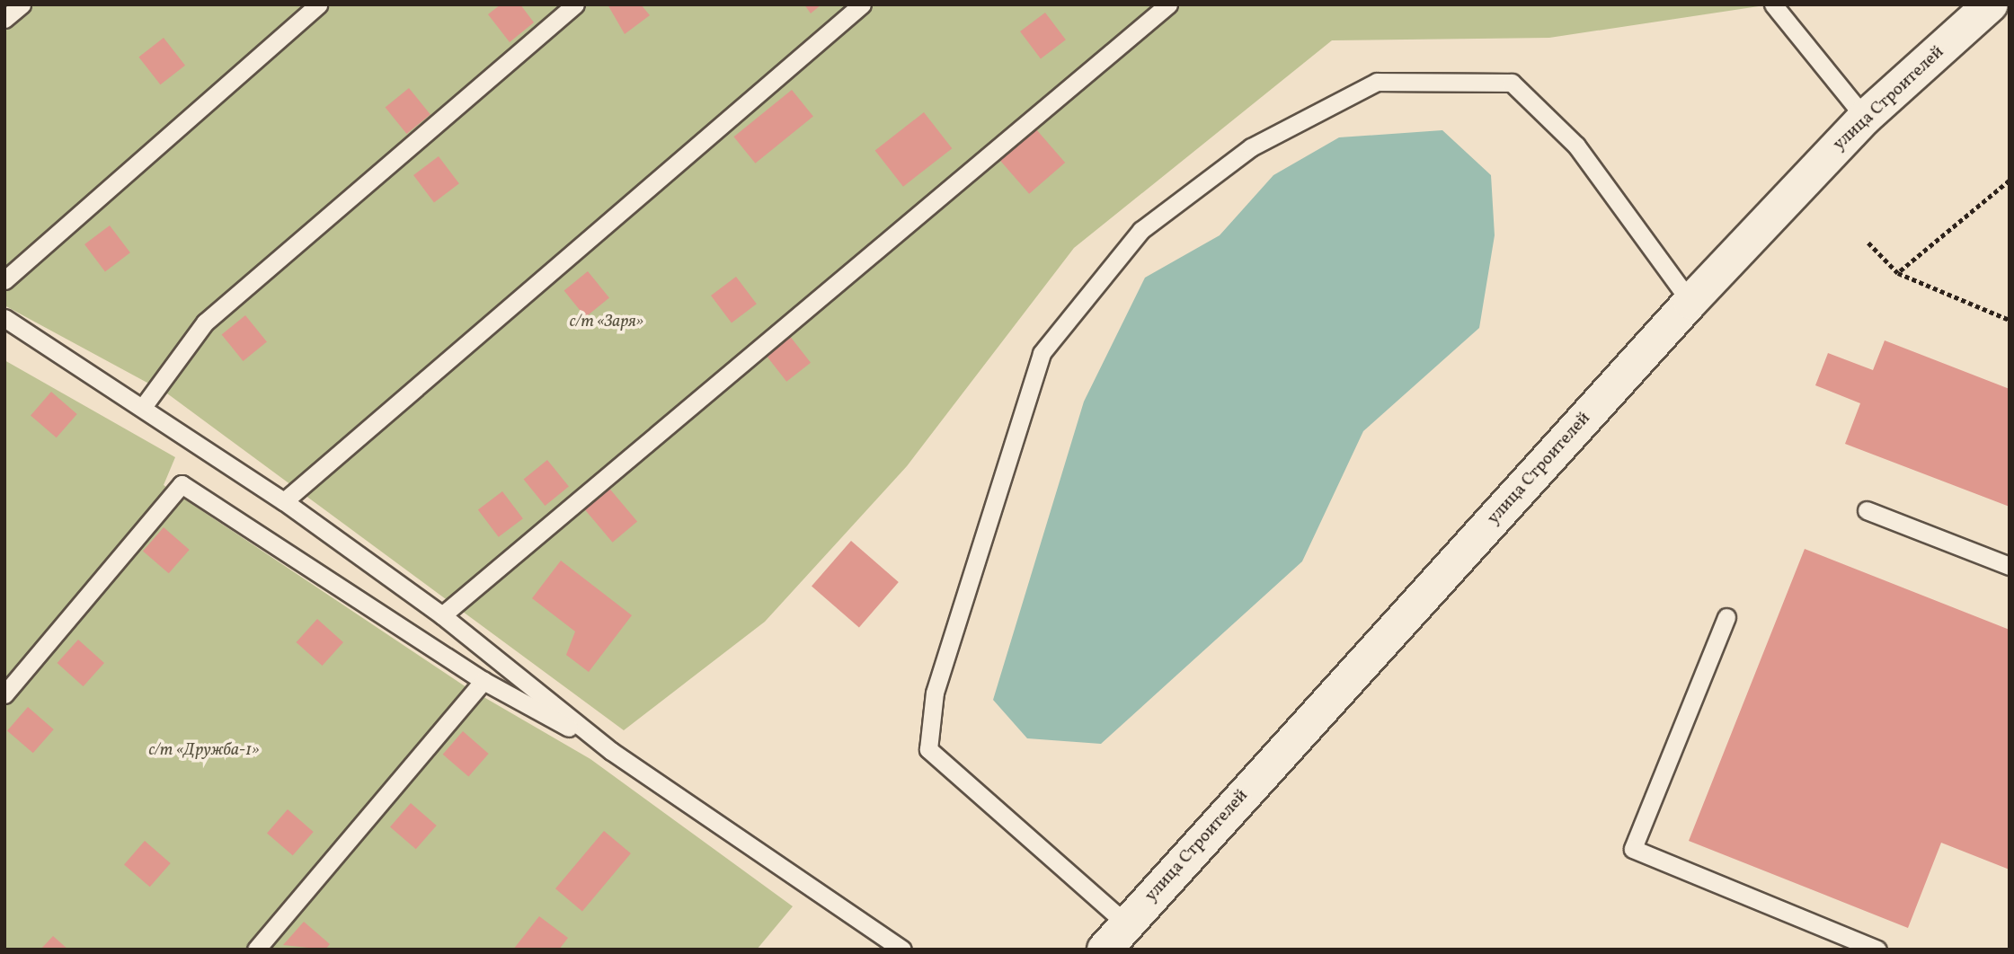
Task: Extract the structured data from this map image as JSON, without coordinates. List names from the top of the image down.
{
  "streets": {
    "main road": ["улица Строителей"]
  },
  "parks": ["с/т «Заря»", "с/т «Дружба-1»"]
}
